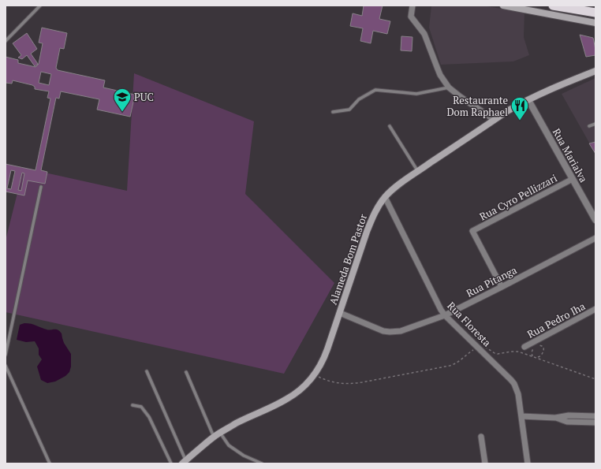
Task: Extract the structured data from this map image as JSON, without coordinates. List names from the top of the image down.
{
  "streets": {
    "main road": ["Alameda Bom Pastor"],
    "street": [
      "Rua Marialva",
      "Rua Cyro Pellizzari",
      "Rua Pitanga",
      "Rua Pedro Iha",
      "Rua Floresta"
    ]
  },
  "crossings": [
    ["Rua Marialva", "Rua Cyro Pellizzari"],
    ["Rua Marialva", "Alameda Bom Pastor"],
    ["Rua Cyro Pellizzari", "Rua Pitanga"],
    ["Alameda Bom Pastor", "Rua Pitanga"],
    ["Alameda Bom Pastor", "Rua Floresta"],
    ["Rua Pitanga", "Rua Floresta"]
  ],
  "places": {
    "school or university": ["PUC"],
    "restaurant": ["Restaurante Dom Raphael"]
  }
}
